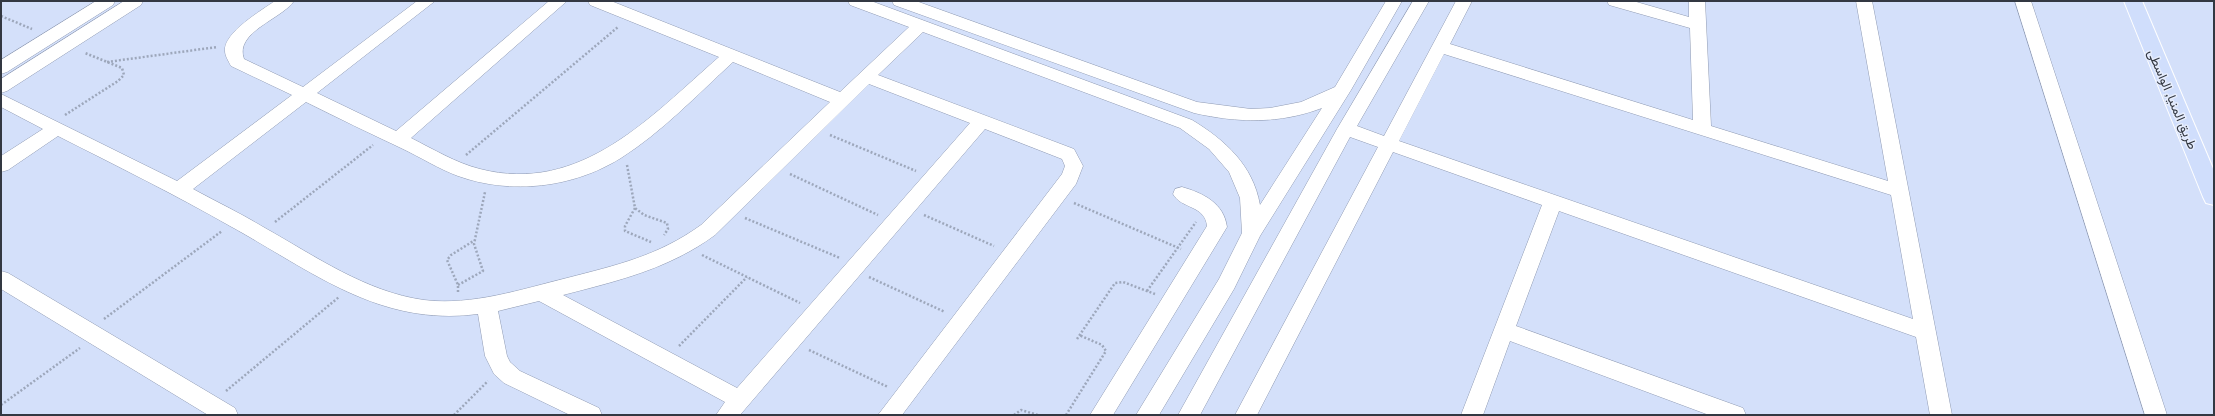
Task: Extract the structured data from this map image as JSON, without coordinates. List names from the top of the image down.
{
  "streets": {
    "main road": ["طريق المنيا, الواسطى"]
  }
}
